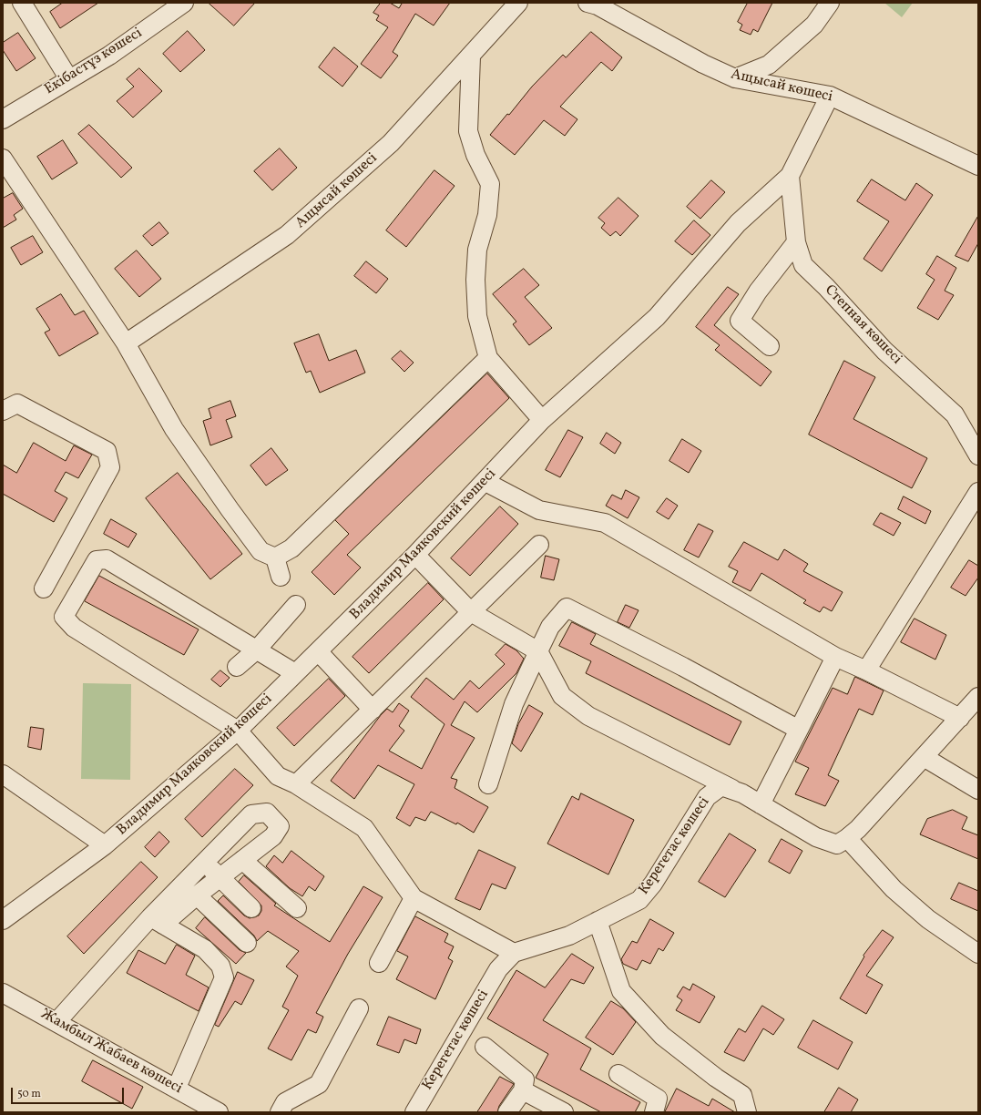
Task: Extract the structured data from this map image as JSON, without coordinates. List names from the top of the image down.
{
  "streets": {
    "street": [
      "Екібастұз көшесі",
      "Ащысай көшесі",
      "Степная көшесі",
      "Владимир Маяковский көшесі",
      "Керегетас көшесі",
      "Жамбыл Жабаев көшесі"
    ]
  },
  "crossings": [
    ["Степная көшесі", "Владимир Маяковский көшесі"]
  ],
  "scale_bar": "50 m"
}
